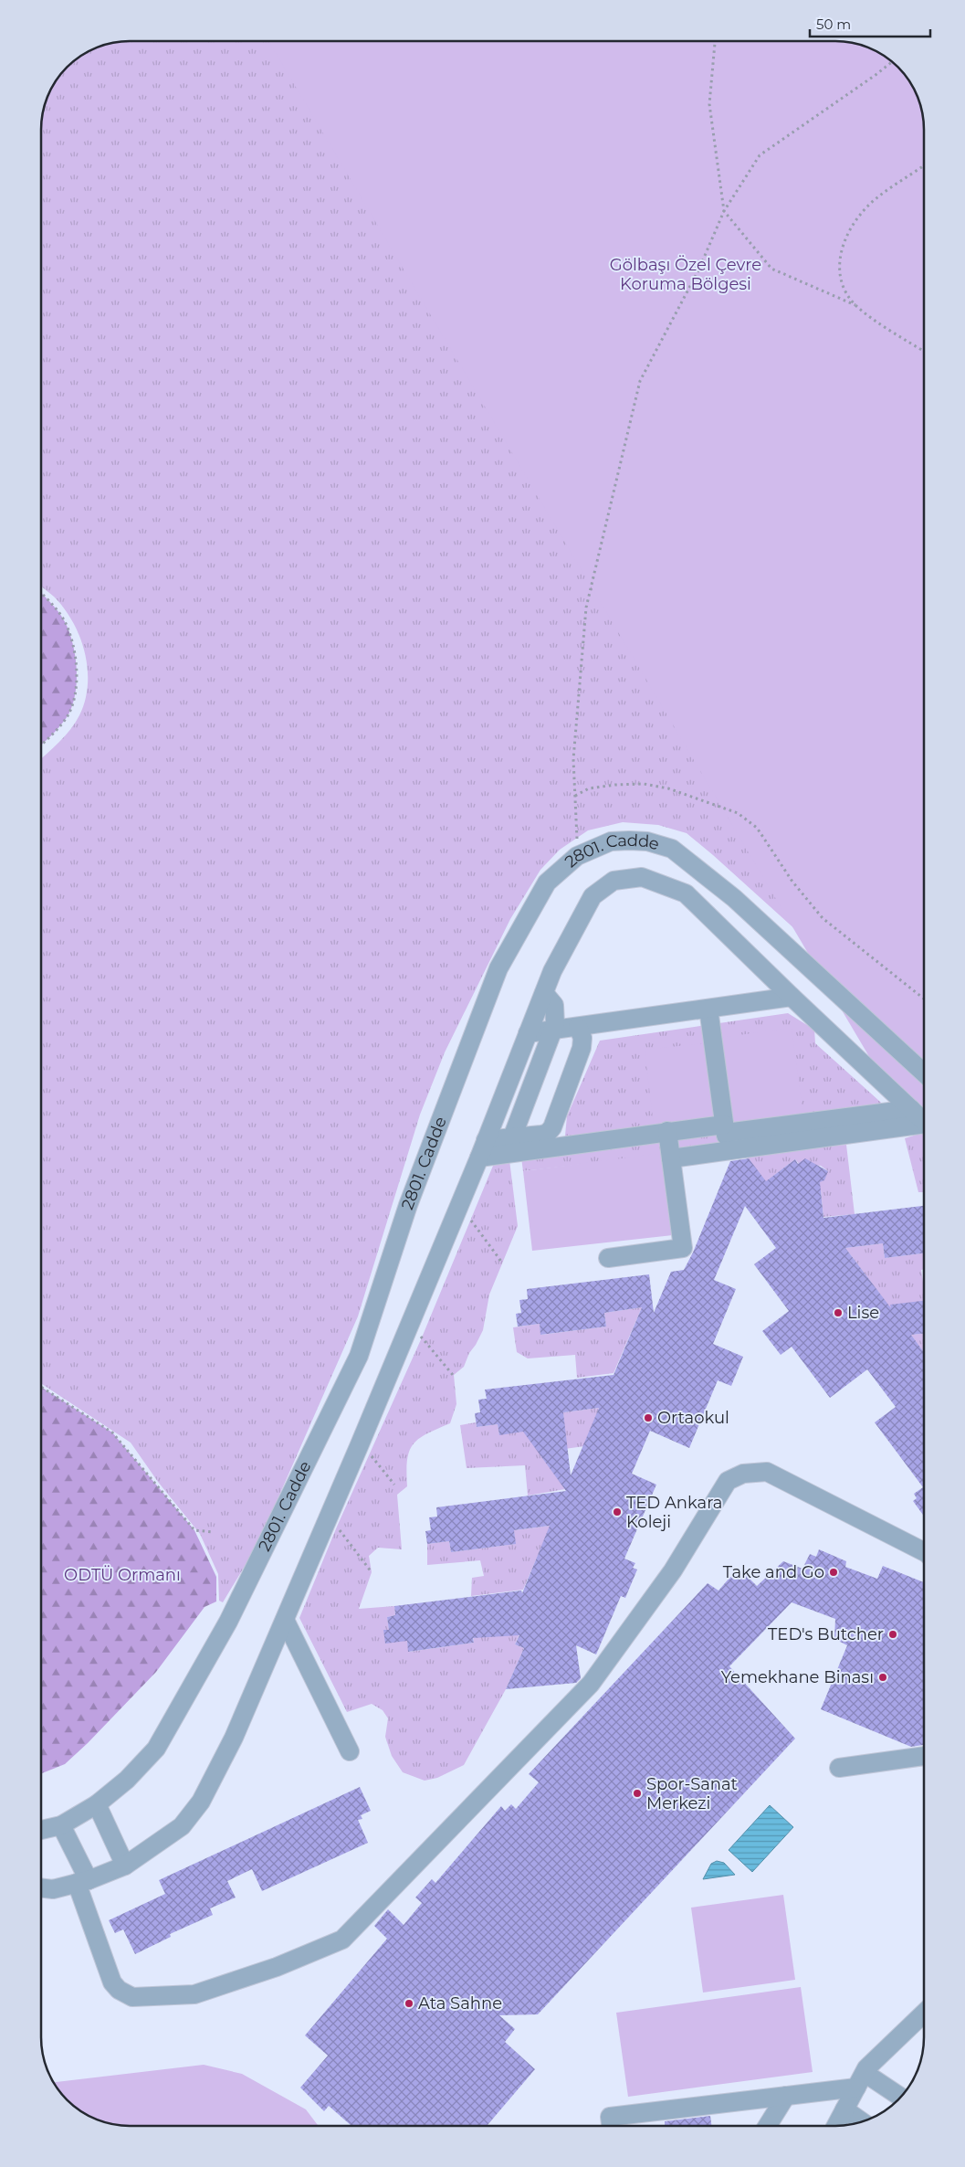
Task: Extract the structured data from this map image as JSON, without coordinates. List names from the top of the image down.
{
  "streets": {
    "street": ["2801. Cadde"]
  },
  "parks": ["Gölbaşı Özel Çevre Koruma Bölgesi", "ODTÜ Ormanı"],
  "places": [
    "Lise",
    "Ortaokul",
    "TED Ankara Koleji",
    "Take and Go",
    "TED's Butcher",
    "Yemekhane Binası",
    "Spor-Sanat Merkezi",
    "Ata Sahne"
  ],
  "scale_bar": "50 m"
}
